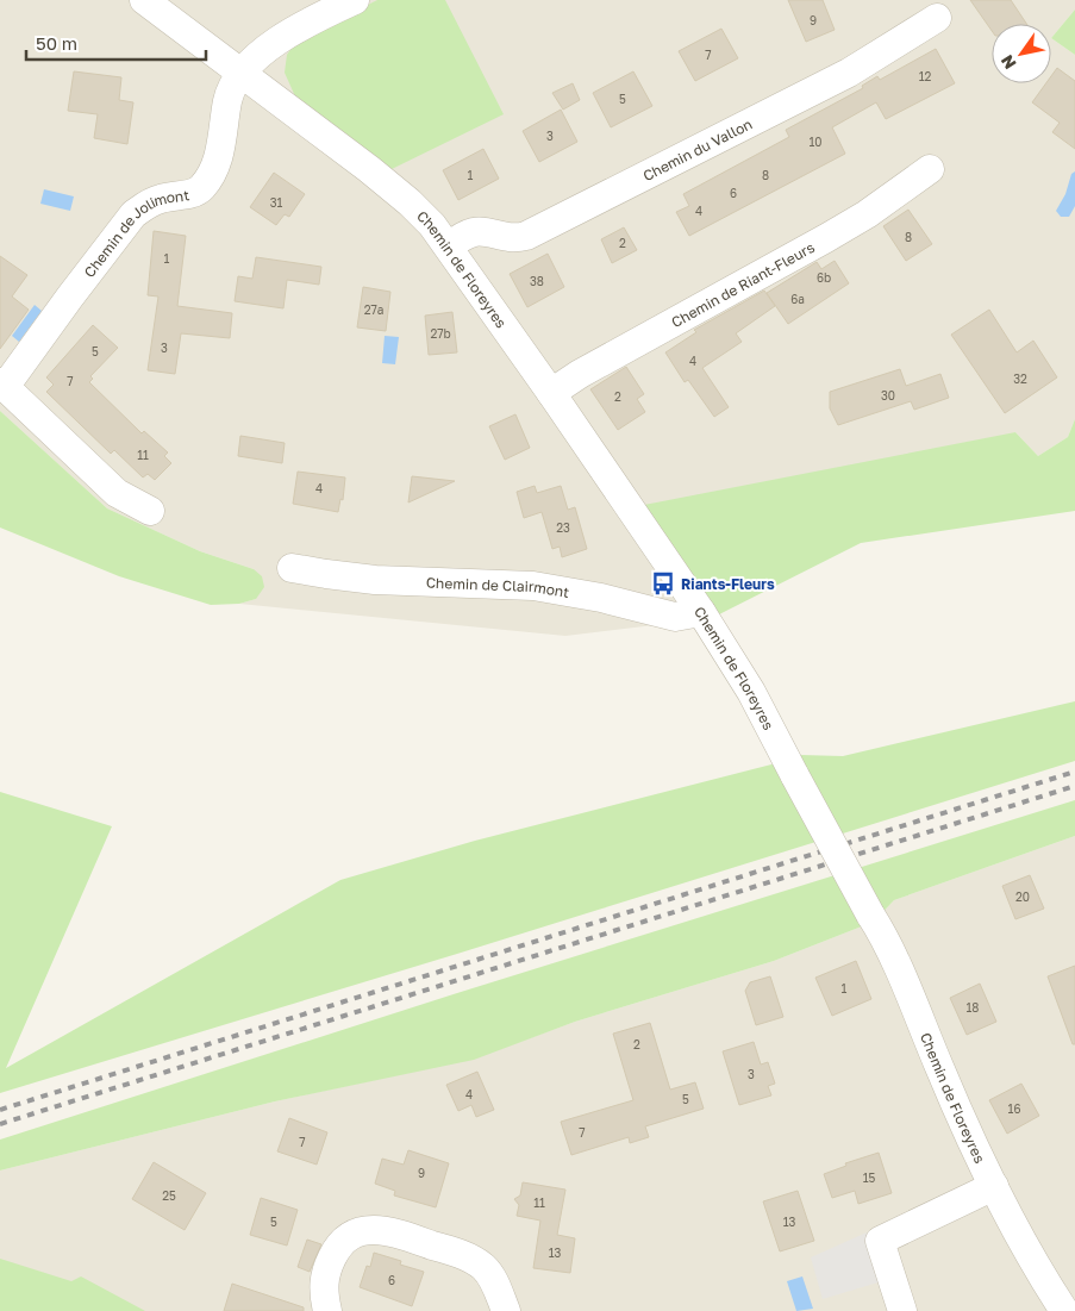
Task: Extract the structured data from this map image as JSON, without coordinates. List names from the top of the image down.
{
  "streets": {
    "street": [
      "Chemin du Vallon",
      "Chemin de Jolimont",
      "Chemin de Floreyres",
      "Chemin de Riant-Fleurs",
      "Chemin de Clairmont"
    ]
  },
  "crossings": [
    ["Chemin du Vallon", "Chemin de Floreyres"],
    ["Chemin de Jolimont", "Chemin de Floreyres"],
    ["Chemin de Floreyres", "Chemin de Riant-Fleurs"],
    ["Chemin de Floreyres", "Chemin de Clairmont"]
  ],
  "places": {
    "bus stop": ["Riants-Fleurs"]
  },
  "house_numbers": [
    "9",
    "7",
    "12",
    "5",
    "3",
    "10",
    "1",
    "8",
    "6",
    "31",
    "4",
    "8",
    "2",
    "1",
    "6b",
    "38",
    "6a",
    "27a",
    "27b",
    "3",
    "5",
    "4",
    "32",
    "7",
    "30",
    "2",
    "11",
    "4",
    "23",
    "20",
    "1",
    "18",
    "2",
    "3",
    "4",
    "5",
    "16",
    "7",
    "7",
    "9",
    "15",
    "25",
    "11",
    "5",
    "13",
    "13",
    "6"
  ],
  "scale_bar": "50 m",
  "north": "bottom left"
}
